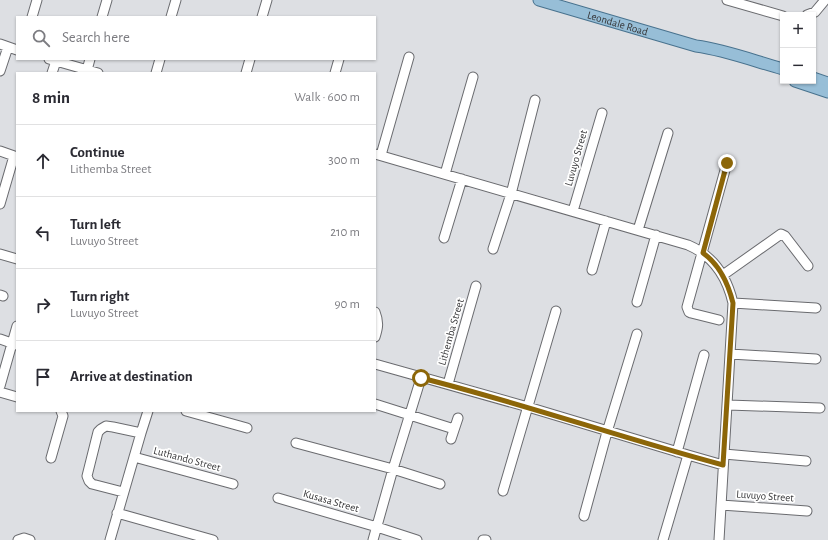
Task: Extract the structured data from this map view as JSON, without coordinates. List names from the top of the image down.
{
  "streets": {
    "main road": ["Leondale Road"],
    "street": [
      "Luvuyo Street",
      "Lithemba Street",
      "Luthando Street",
      "Kusasa Street"
    ]
  },
  "page": {
    "map_buttons": ["+", "−"],
    "search": "Search here",
    "heading": ["8 min", "Walk · 600 m"],
    "list": [
      ["Continue", "Lithemba Street", "300 m"],
      ["Turn left", "Luvuyo Street", "210 m"],
      ["Turn right", "Luvuyo Street", "90 m"],
      "Arrive at destination"
    ]
  }
}
